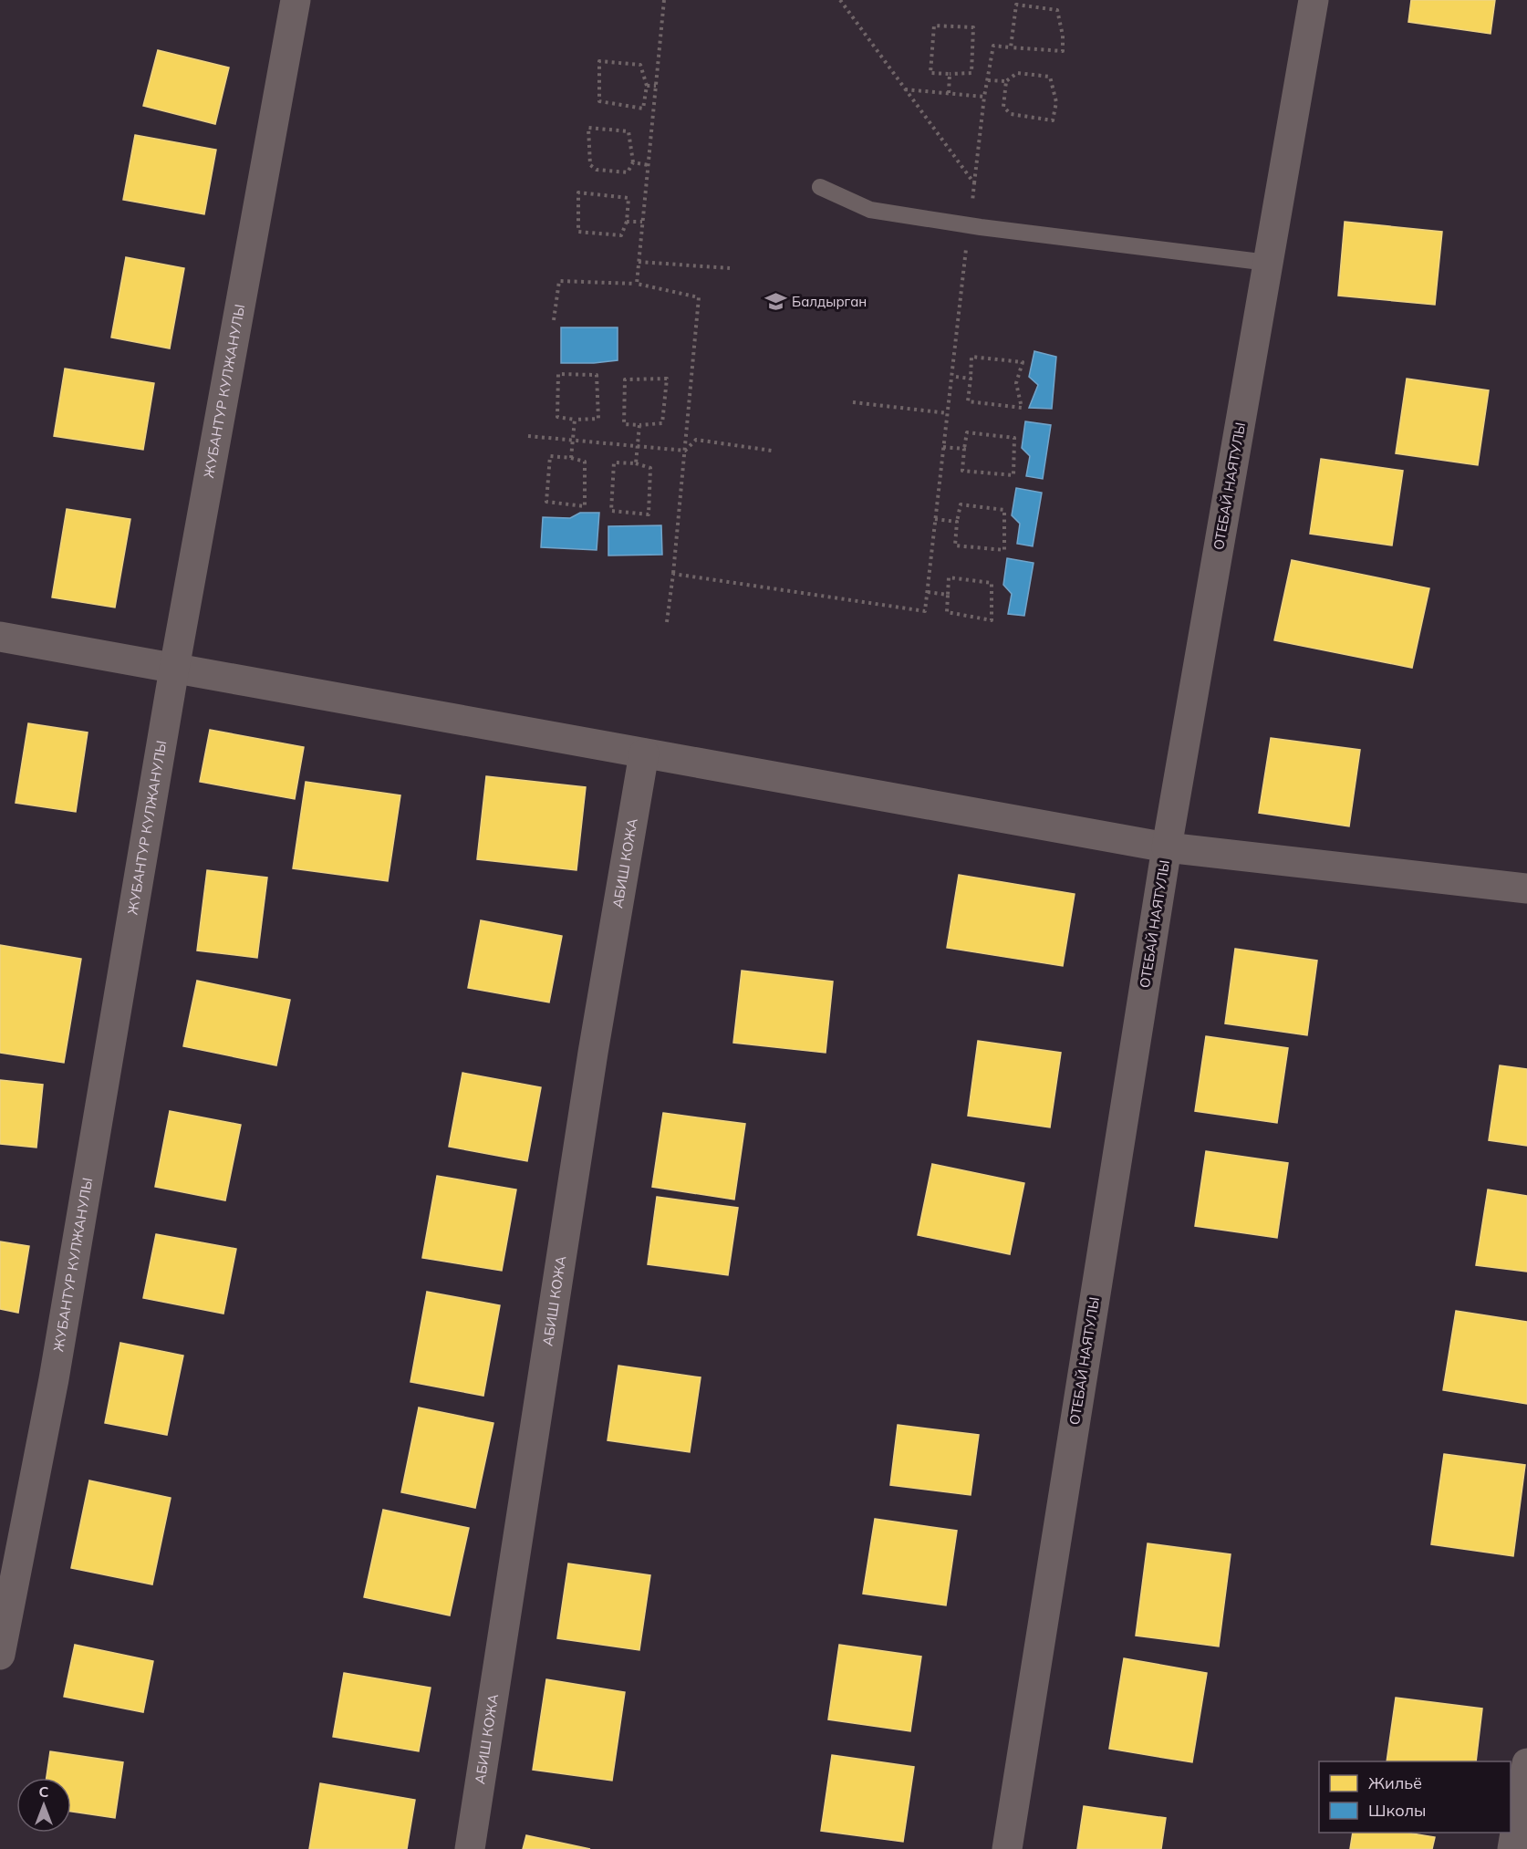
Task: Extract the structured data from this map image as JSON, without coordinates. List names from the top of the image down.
{
  "streets": {
    "street": ["ЖУБАНТУР КУЛЖАНУЛЫ", "ОТЕБАЙ НАЯТУЛЫ", "АБИШ КОЖА"]
  },
  "places": {
    "school or university": ["Балдырган"]
  },
  "legend": ["Жильё", "Школы"],
  "north": "top"
}
